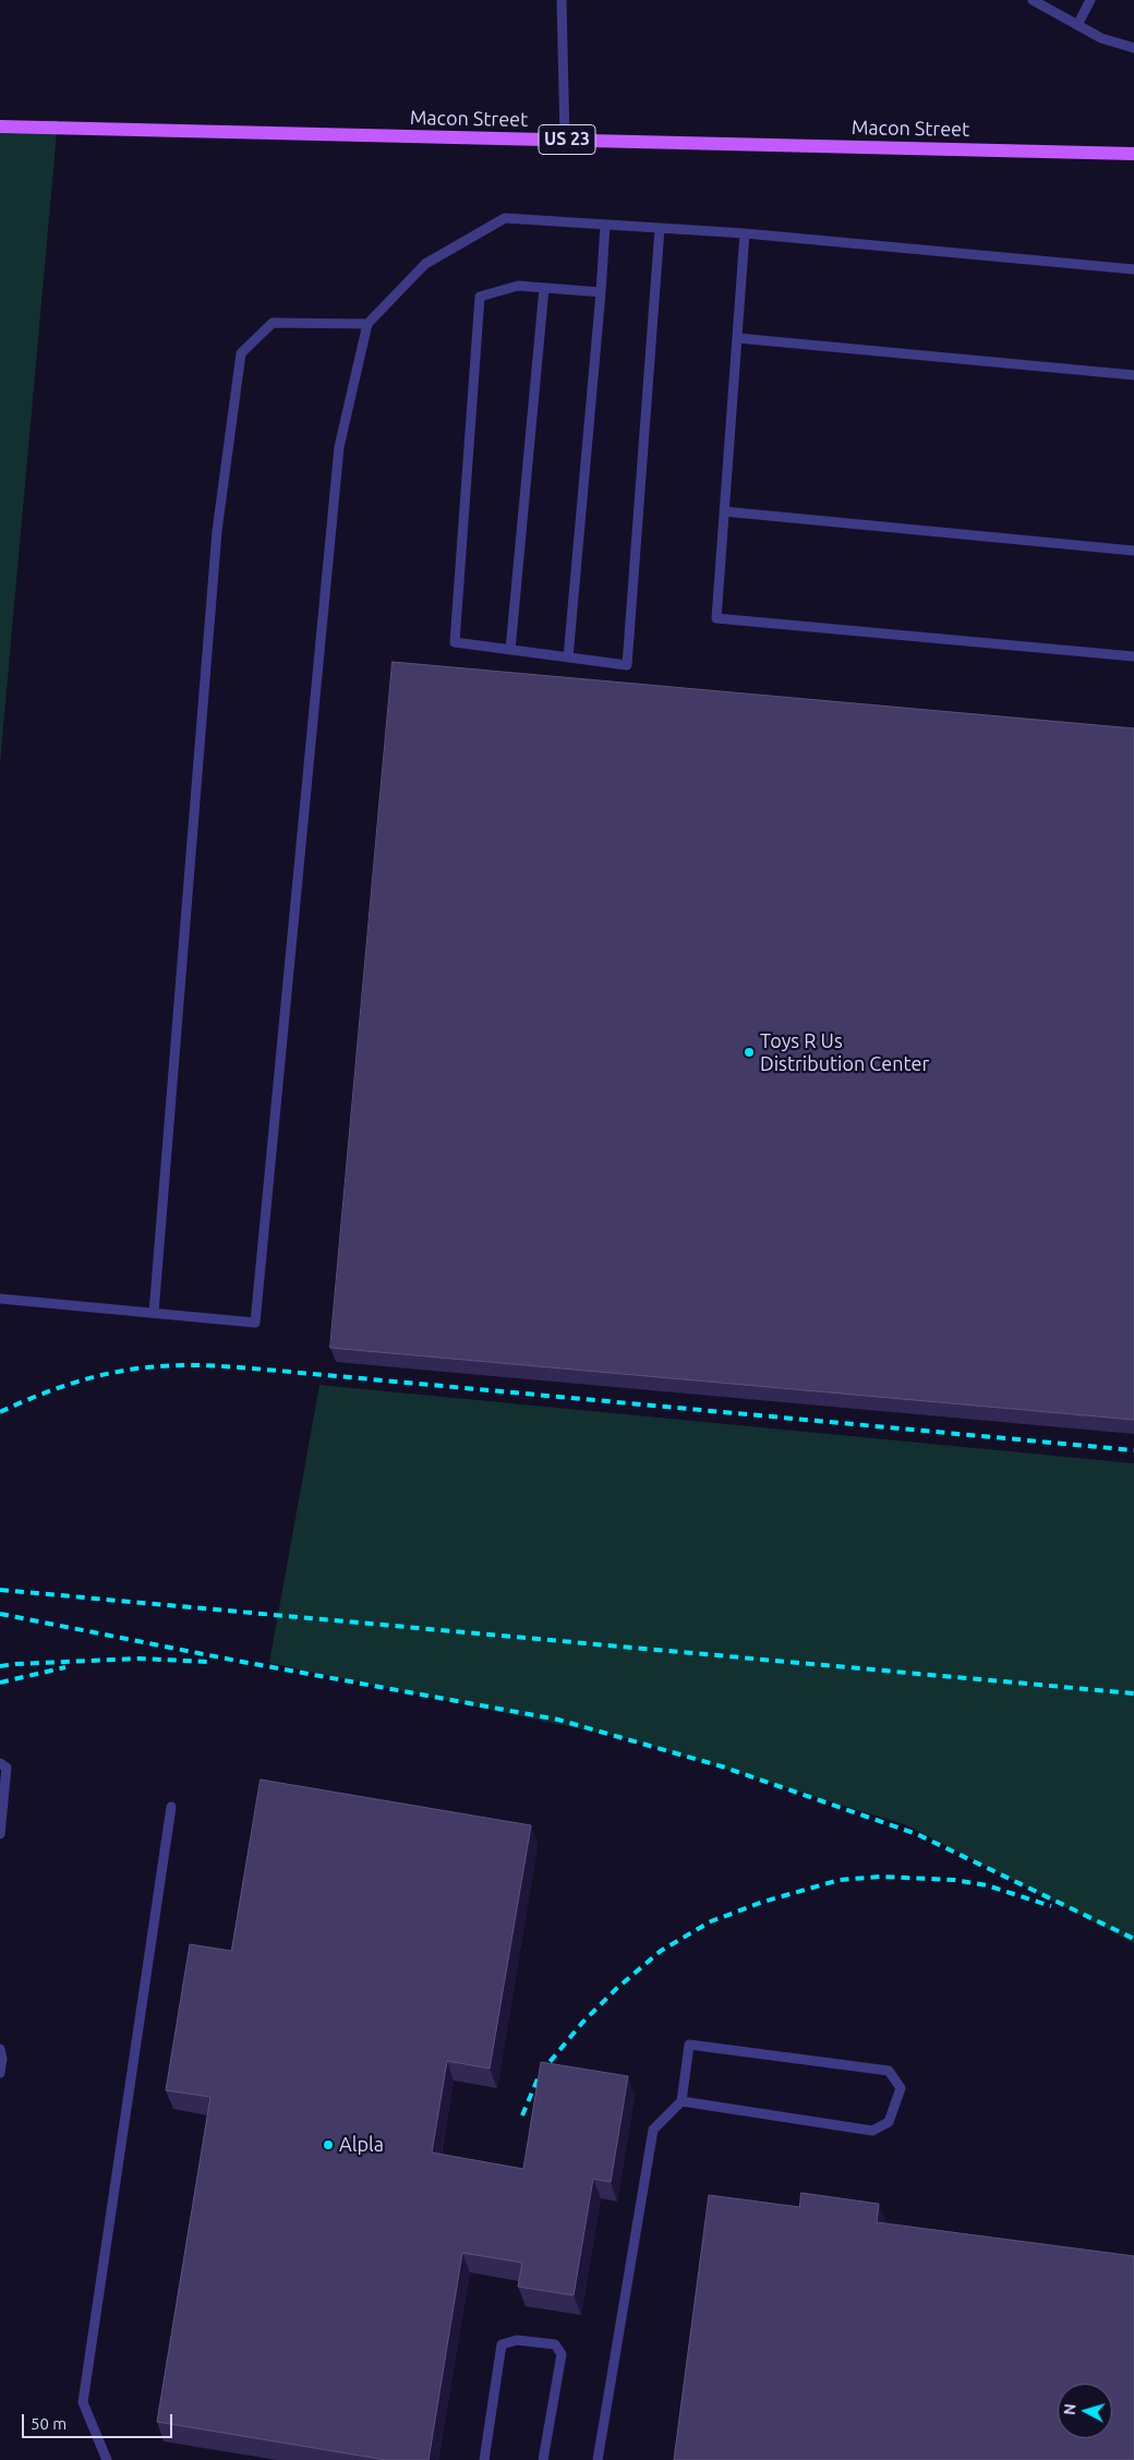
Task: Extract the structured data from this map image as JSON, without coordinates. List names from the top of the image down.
{
  "streets": {
    "main road": ["Macon Street", "US 23"]
  },
  "places": ["Toys R Us Distribution Center", "Alpla"],
  "scale_bar": "50 m",
  "north": "left"
}
